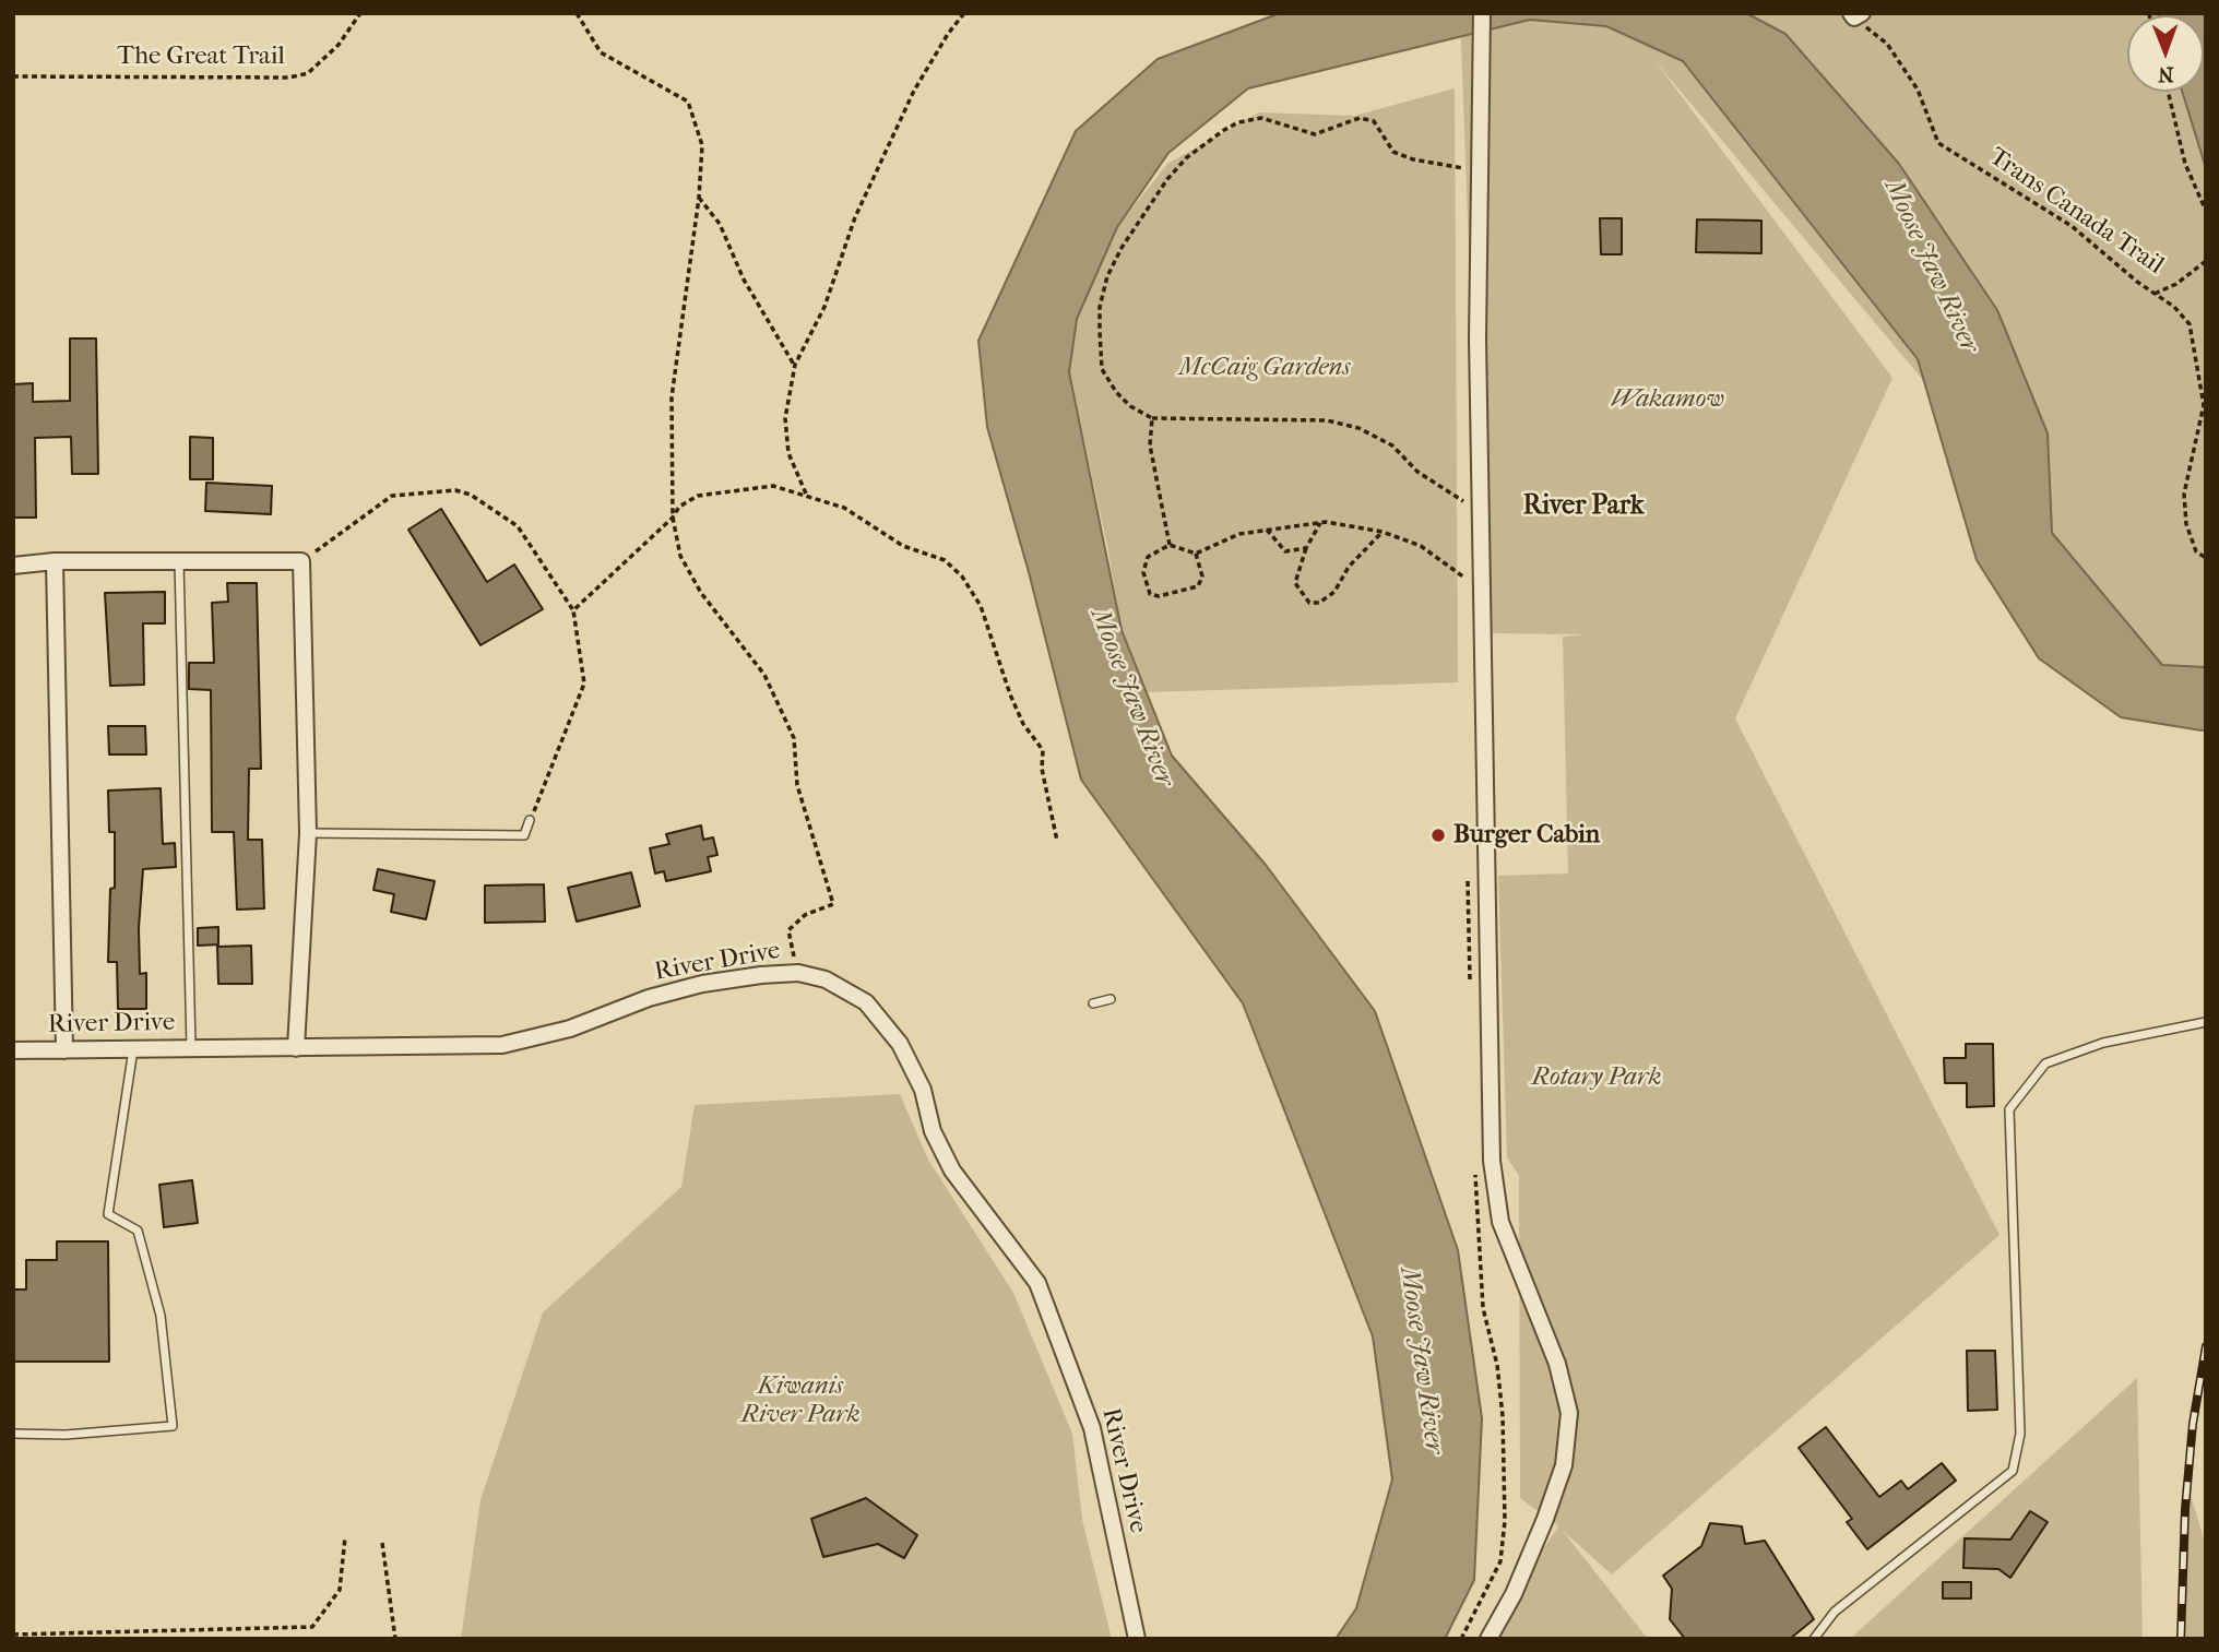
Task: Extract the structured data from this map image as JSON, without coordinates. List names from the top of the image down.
{
  "streets": {
    "street": ["River Drive"],
    "path": ["The Great Trail", "Trans Canada Trail"]
  },
  "districts": ["River Park"],
  "water": ["Moose Jaw River"],
  "parks": [
    "McCaig Gardens",
    "Wakamow",
    "Rotary Park",
    "Kiwanis River Park"
  ],
  "places": ["Burger Cabin"],
  "north": "bottom"
}
